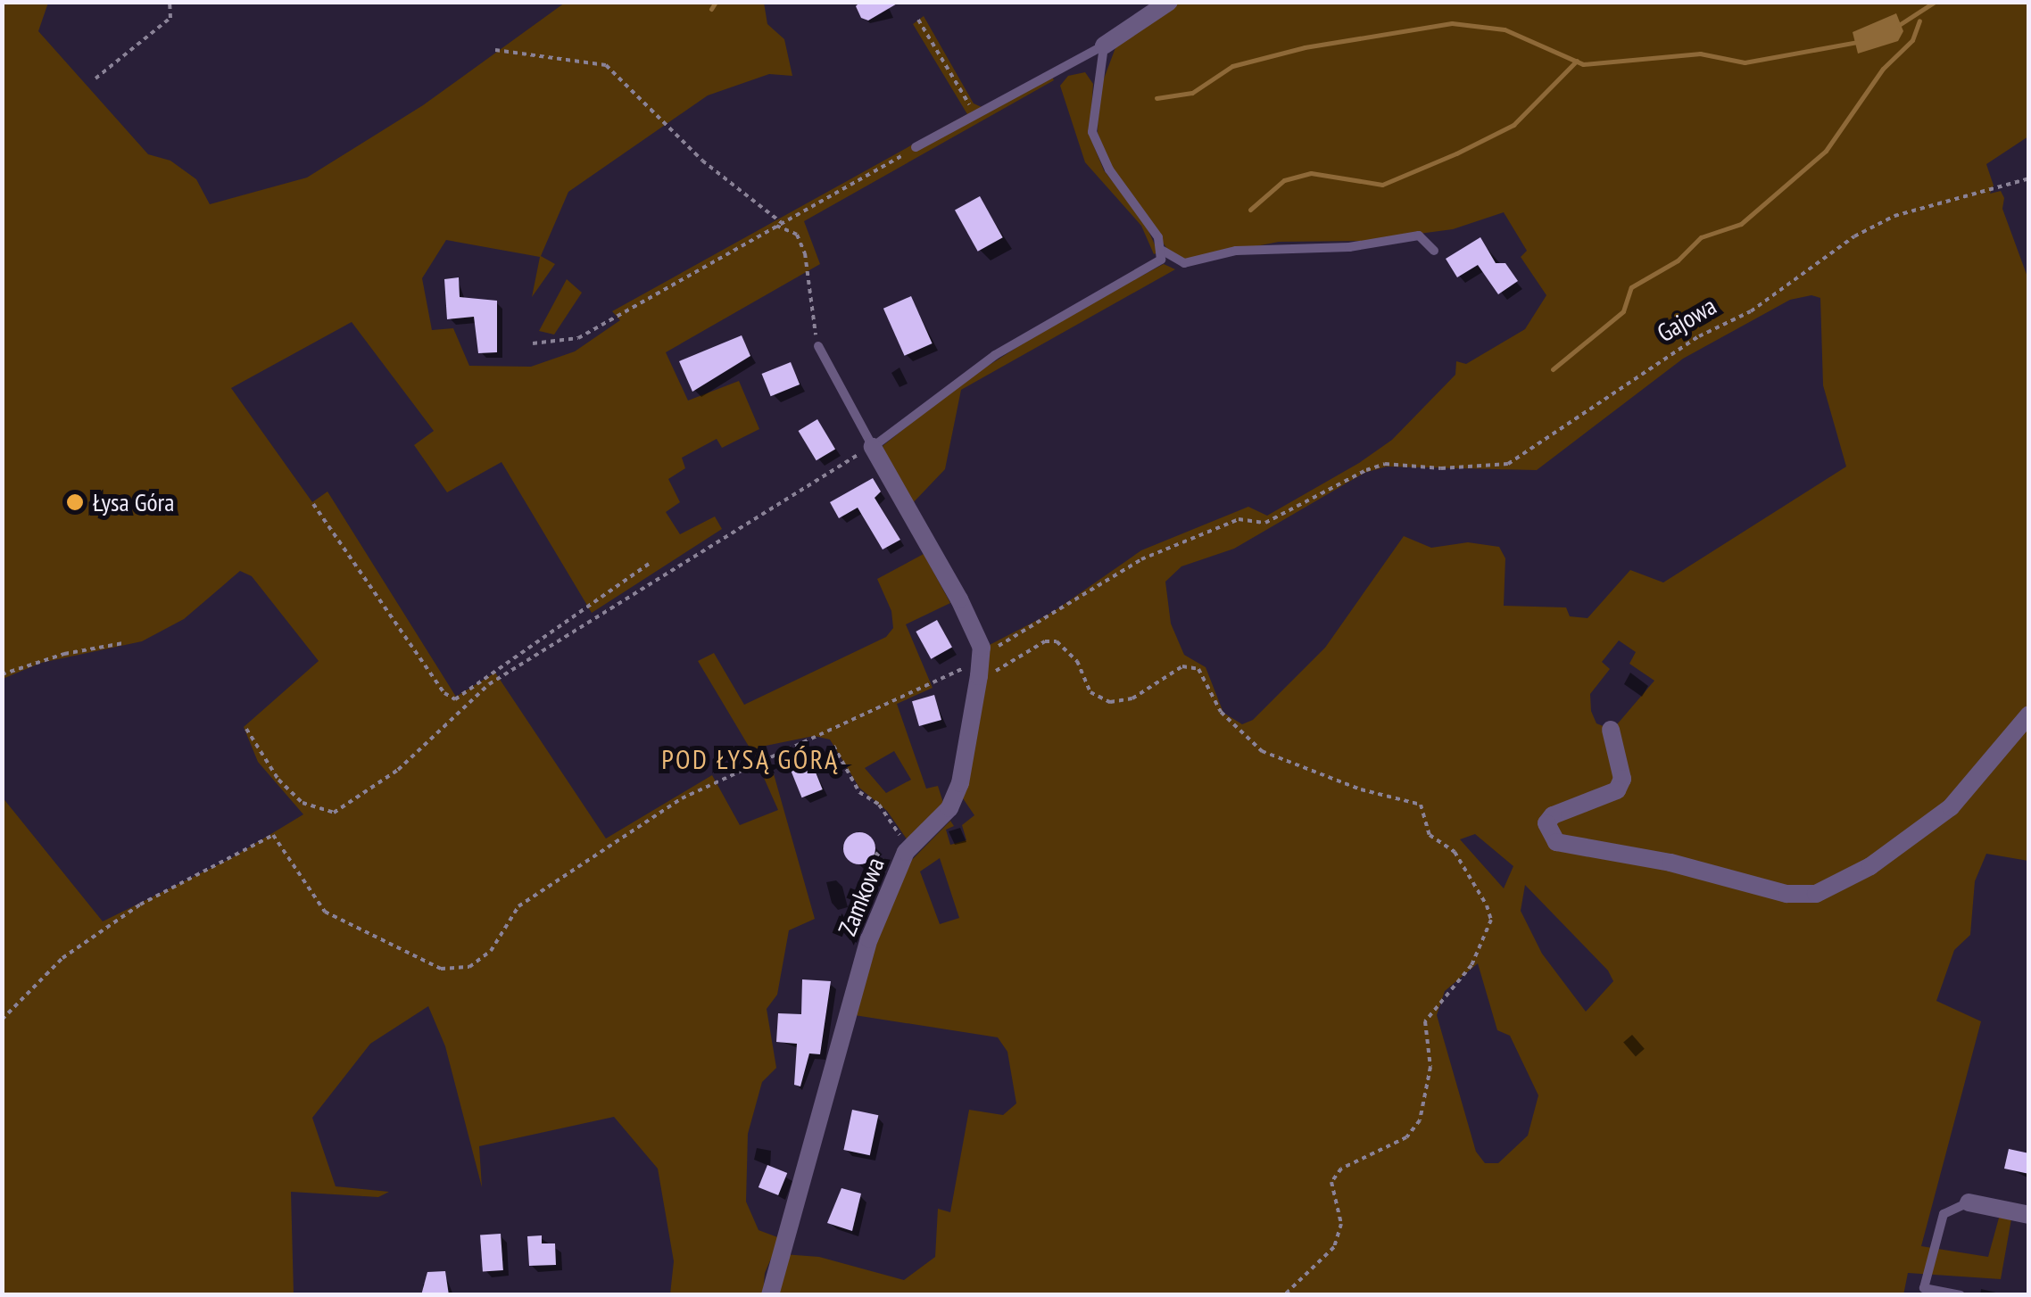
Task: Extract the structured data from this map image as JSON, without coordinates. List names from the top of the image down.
{
  "streets": {
    "street": ["Zamkowa"],
    "path": ["Gajowa"]
  },
  "crossings": [
    ["Gajowa", "Zamkowa"]
  ],
  "districts": ["POD ŁYSĄ GÓRĄ"],
  "places": ["Łysa Góra"]
}
